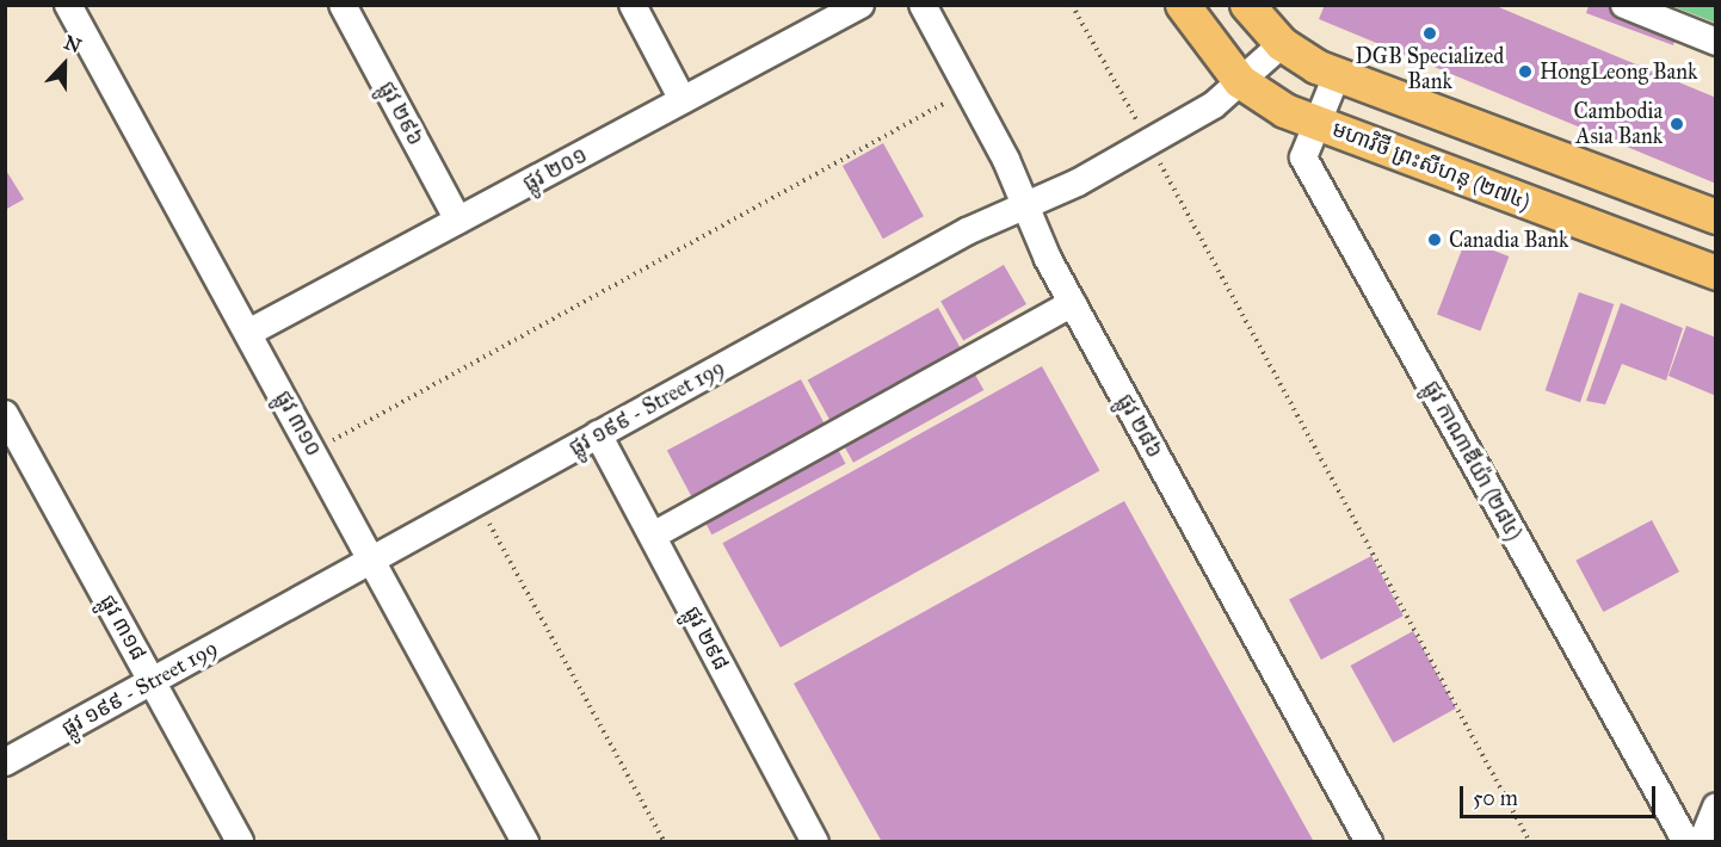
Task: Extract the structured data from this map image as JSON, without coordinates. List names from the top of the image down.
{
  "streets": {
    "main road": ["មហាវិថី ព្រះសីហនុ (២៧៤)"],
    "street": [
      "ផ្លូវ ២៩៦",
      "ផ្លូវ ២០១",
      "ផ្លូវ ១៩៩ - Street 199",
      "ផ្លូវ ៣១០",
      "ផ្លូវ ២៨៦",
      "ផ្លូវ កាណាឌីយ៉ា (២៨៤)",
      "ផ្លូវ ៣១៨",
      "ផ្លូវ ២៩៨"
    ]
  },
  "crossings": [
    ["ផ្លូវ ២៩៦", "ផ្លូវ ២០១"],
    ["មហាវិថី ព្រះសីហនុ (២៧៤)", "ផ្លូវ ១៩៩ - Street 199"],
    ["មហាវិថី ព្រះសីហនុ (២៧៤)", "ផ្លូវ កាណាឌីយ៉ា (២៨៤)"],
    ["ផ្លូវ ២០១", "ផ្លូវ ៣១០"],
    ["ផ្លូវ ១៩៩ - Street 199", "ផ្លូវ ៣១០"],
    ["ផ្លូវ ១៩៩ - Street 199", "ផ្លូវ ២៨៦"],
    ["ផ្លូវ ១៩៩ - Street 199", "ផ្លូវ ៣១៨"],
    ["ផ្លូវ ១៩៩ - Street 199", "ផ្លូវ ២៩៨"]
  ],
  "places": [
    "DGB Specialized Bank",
    "HongLeong Bank",
    "Cambodia Asia Bank",
    "Canadia Bank"
  ],
  "scale_bar": "50 m",
  "north": "top"
}
